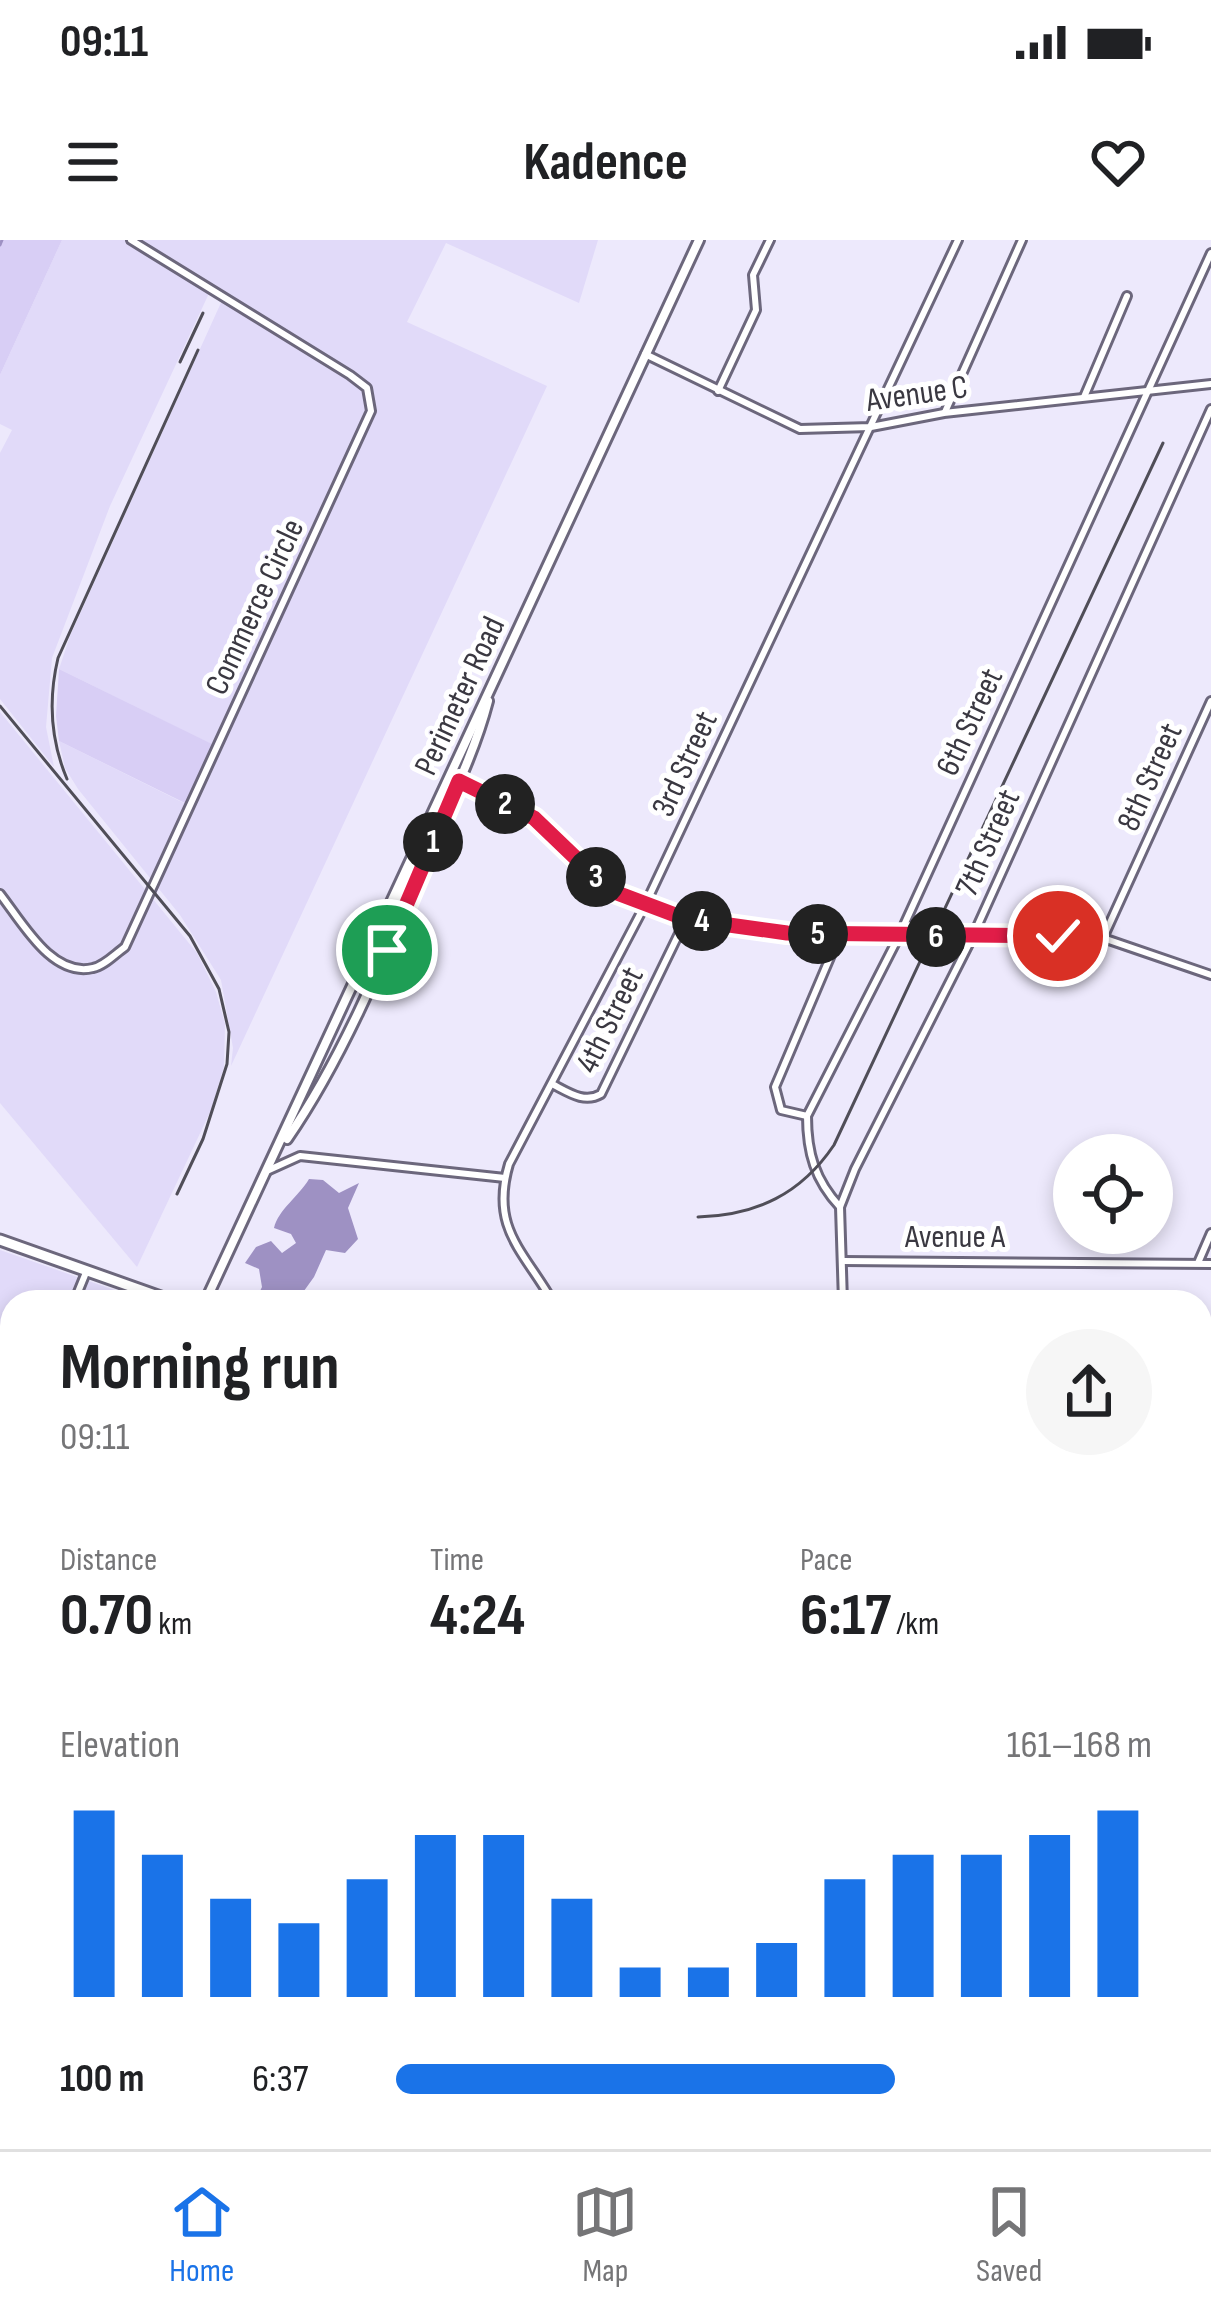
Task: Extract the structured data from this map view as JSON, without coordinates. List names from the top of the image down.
{
  "streets": {
    "street": [
      "Avenue C",
      "Commerce Circle",
      "Perimeter Road",
      "6th Street",
      "3rd Street",
      "8th Street",
      "7th Street",
      "4th Street",
      "Avenue A"
    ]
  },
  "crossings": [
    ["Avenue C", "Perimeter Road"],
    ["Avenue C", "6th Street"],
    ["Avenue C", "3rd Street"],
    ["3rd Street", "4th Street"]
  ],
  "page": {
    "status": "09:11",
    "header": "Kadence",
    "pins": [
      "2",
      "1",
      "3",
      "4",
      "5",
      "6"
    ],
    "heading": ["Morning run", "09:11"],
    "stats": [
      ["Distance", "0.70 km"],
      ["Time", "4:24"],
      ["Pace", "6:17 /km"]
    ],
    "chart": ["Elevation", "161–168 m"],
    "list": [
      {
        "name": "100 m",
        "note": "6:37"
      }
    ],
    "tabs": ["Home", "Map", "Saved"]
  }
}
